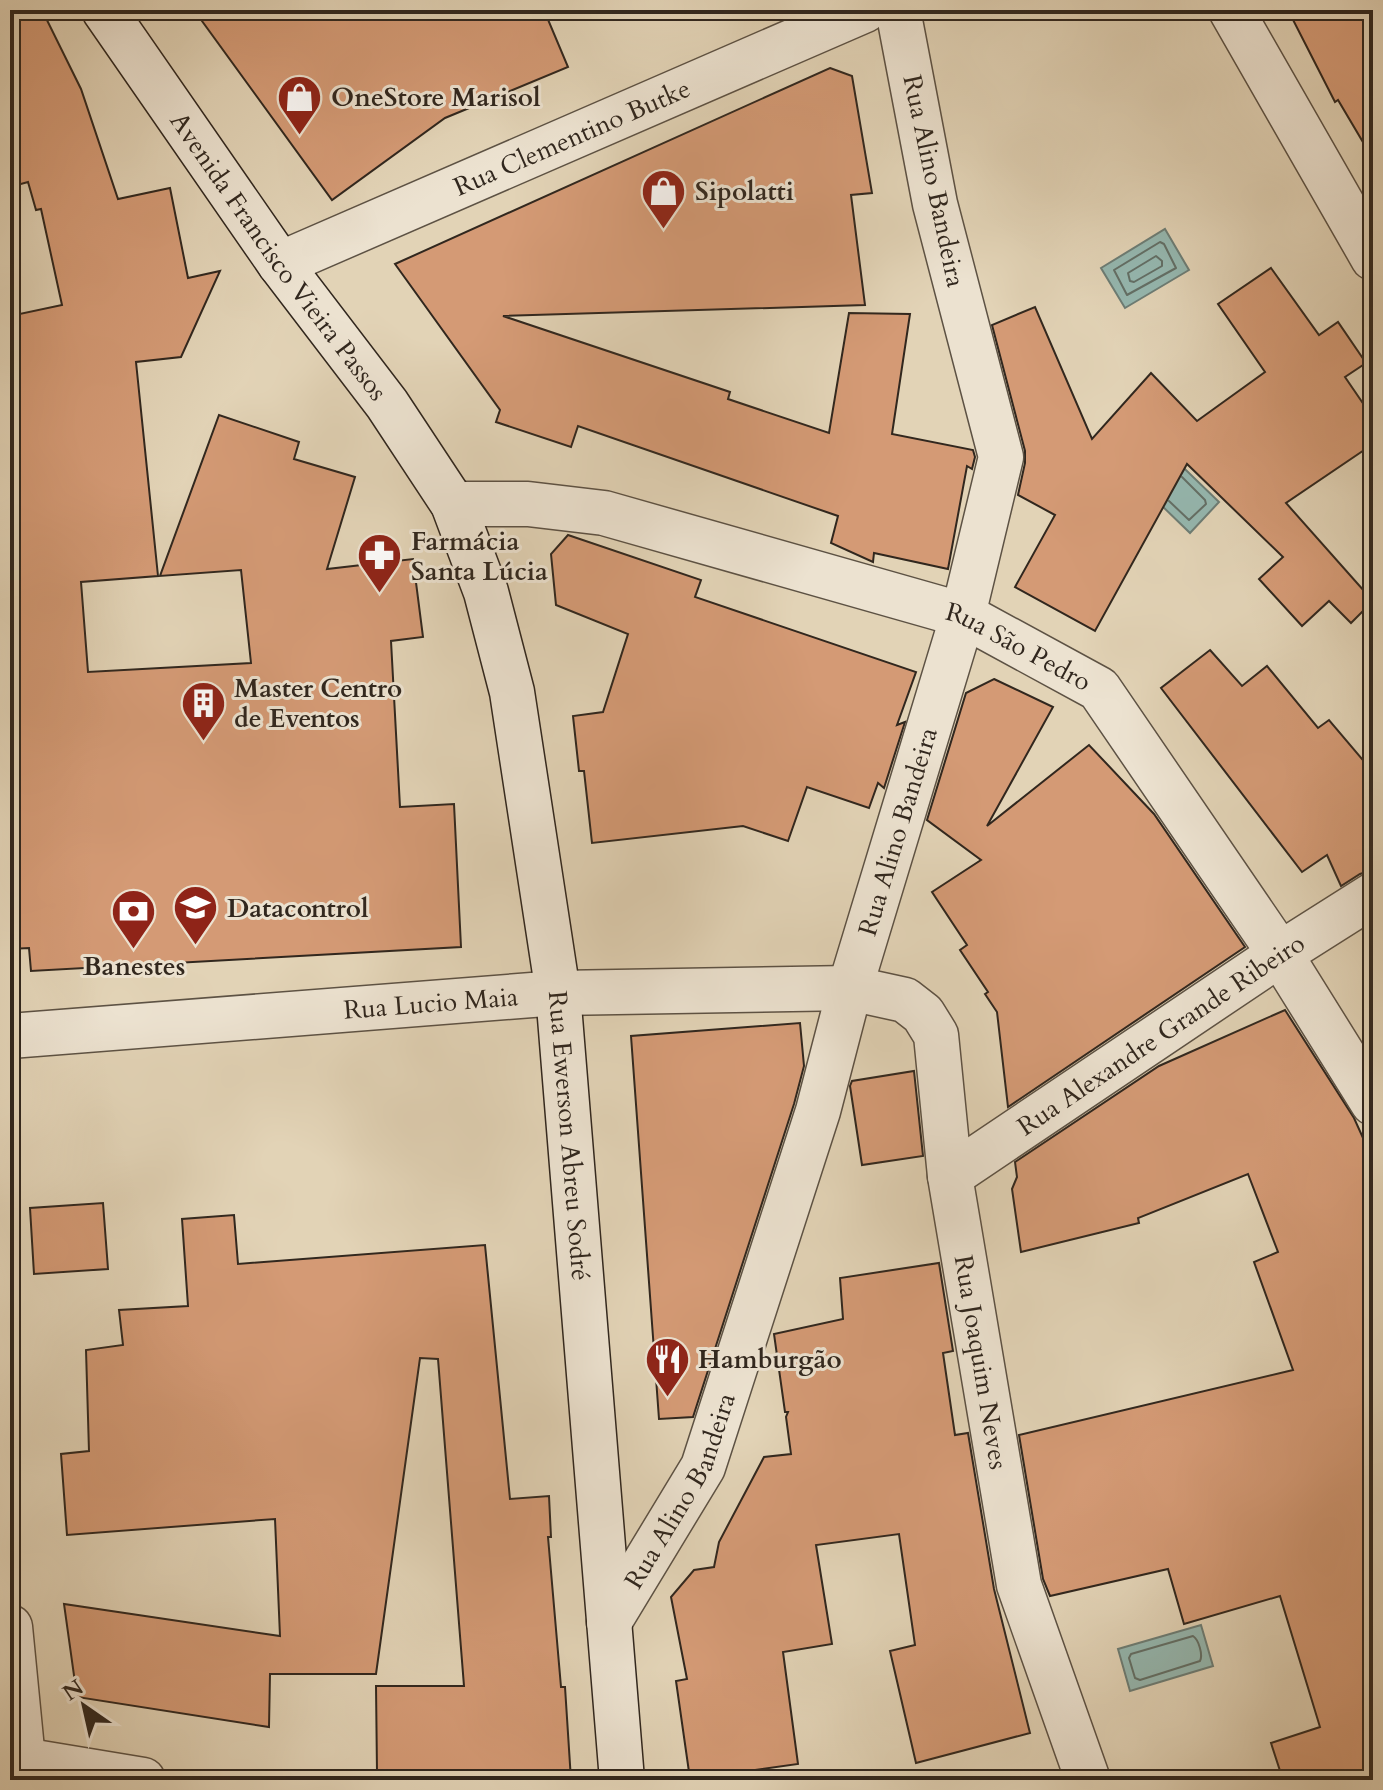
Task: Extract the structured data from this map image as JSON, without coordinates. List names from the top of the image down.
{
  "streets": {
    "street": [
      "Rua Clementino Butke",
      "Rua Alino Bandeira",
      "Avenida Francisco Vieira Passos",
      "Rua São Pedro",
      "Rua Lucio Maia",
      "Rua Alexandre Grande Ribeiro",
      "Rua Ewerson Abreu Sodré",
      "Rua Joaquim Neves"
    ]
  },
  "crossings": [
    ["Rua Clementino Butke", "Avenida Francisco Vieira Passos"],
    ["Rua Alino Bandeira", "Rua São Pedro"],
    ["Rua Alino Bandeira", "Rua Lucio Maia"],
    ["Rua Alino Bandeira", "Rua Ewerson Abreu Sodré"],
    ["Rua Alino Bandeira", "Rua Joaquim Neves"],
    ["Avenida Francisco Vieira Passos", "Rua São Pedro"],
    ["Avenida Francisco Vieira Passos", "Rua Ewerson Abreu Sodré"],
    ["Rua São Pedro", "Rua Alexandre Grande Ribeiro"],
    ["Rua São Pedro", "Rua Ewerson Abreu Sodré"],
    ["Rua Lucio Maia", "Rua Ewerson Abreu Sodré"],
    ["Rua Lucio Maia", "Rua Joaquim Neves"],
    ["Rua Alexandre Grande Ribeiro", "Rua Joaquim Neves"]
  ],
  "places": {
    "shop": ["OneStore Marisol", "Sipolatti"],
    "pharmacy": ["Farmácia Santa Lúcia"],
    "building": ["Master Centro de Eventos"],
    "school or university": ["Datacontrol"],
    "bank": ["Banestes"],
    "restaurant": ["Hamburgão"]
  },
  "north": "top left"
}
